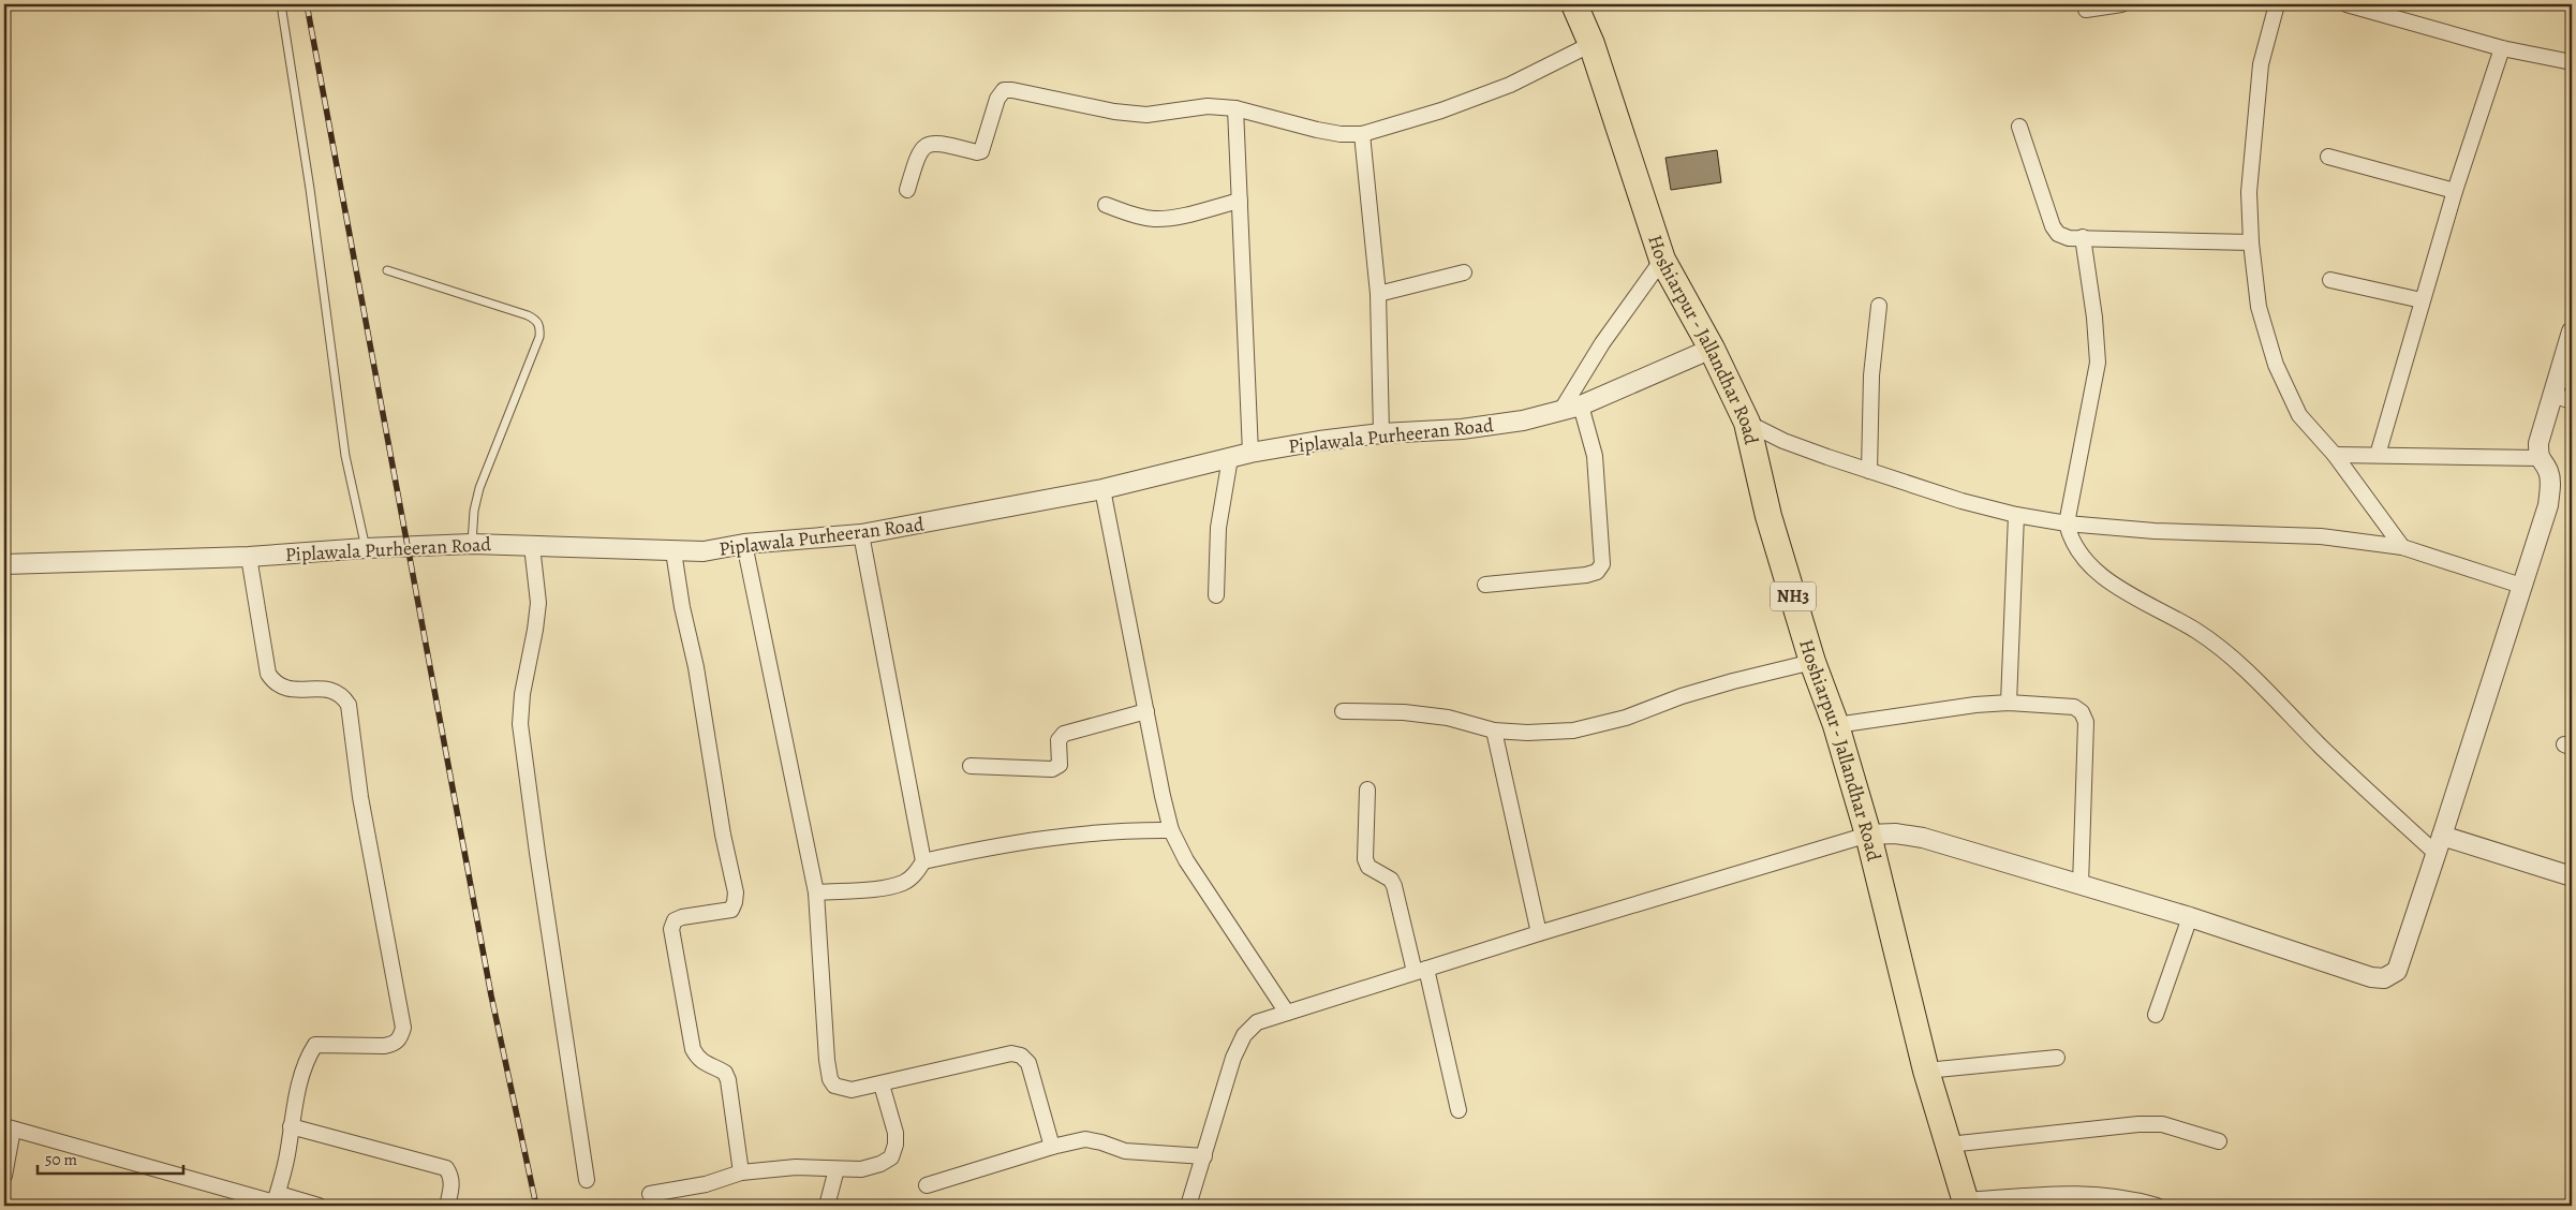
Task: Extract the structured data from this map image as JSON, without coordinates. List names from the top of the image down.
{
  "streets": {
    "highway": ["Hoshiarpur - Jallandhar Road", "NH3"],
    "street": ["Piplawala Purheeran Road"]
  },
  "crossings": [
    ["Hoshiarpur - Jallandhar Road", "Piplawala Purheeran Road"]
  ],
  "scale_bar": "50 m"
}
